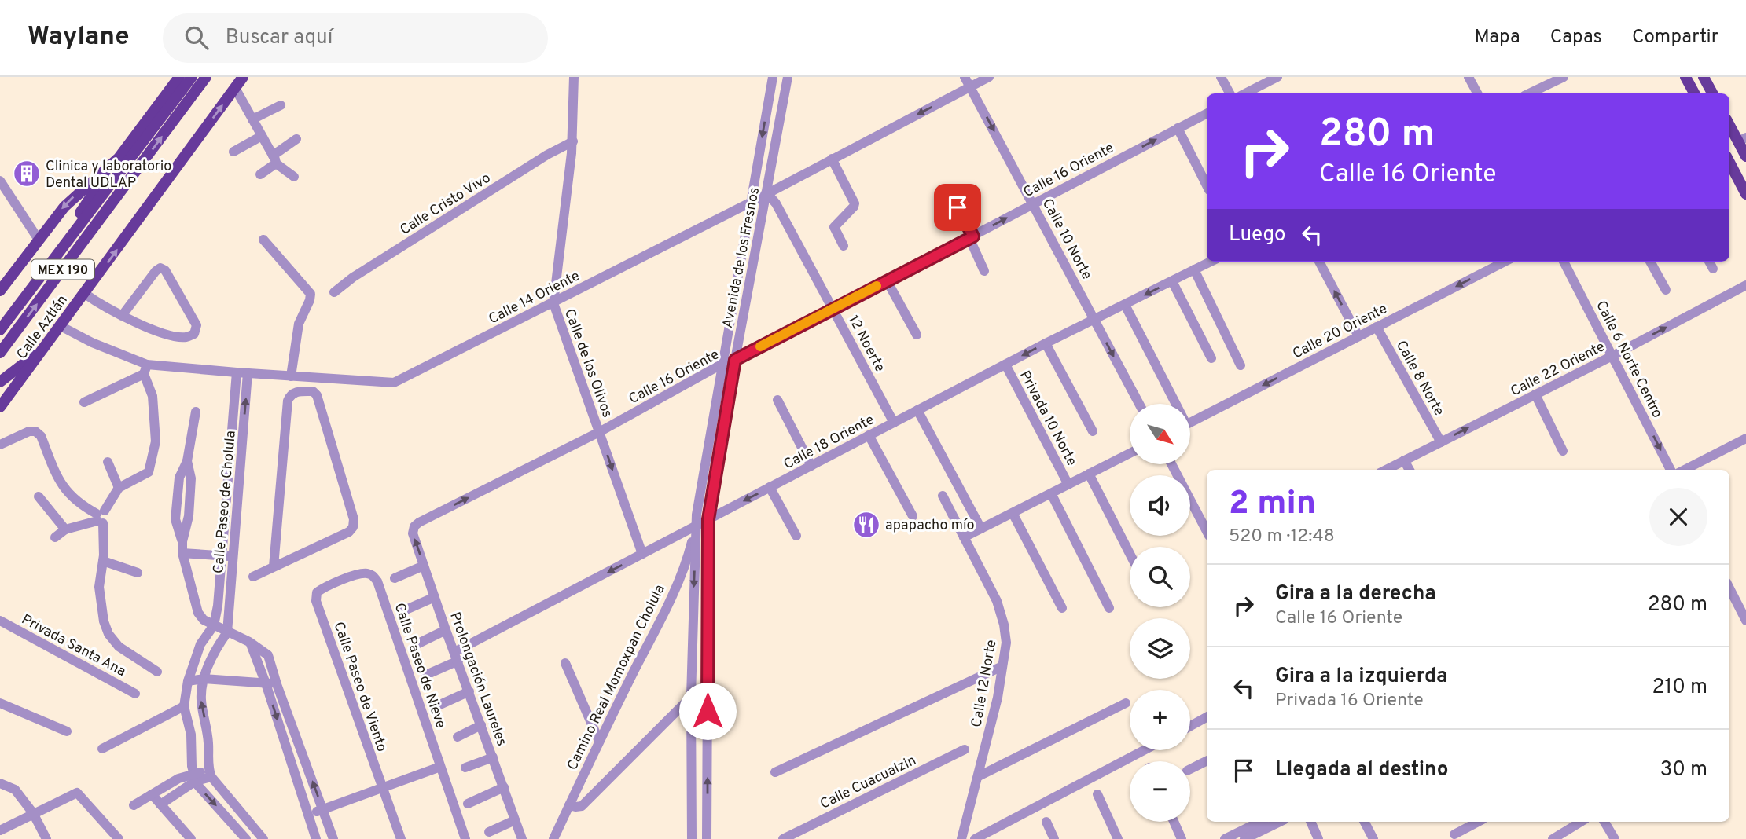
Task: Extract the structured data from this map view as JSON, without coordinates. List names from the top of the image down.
{
  "streets": {
    "main road": ["MEX 190", "Calle Aztlán"],
    "street": [
      "Calle 16 Oriente",
      "Calle Cristo Vivo",
      "Calle 10 Norte",
      "Avenida de los Fresnos",
      "Calle 14 Oriente",
      "Calle 20 Oriente",
      "12 Noerte",
      "Calle 6 Norte Centro",
      "Calle de los Olivos",
      "Calle 22 Oriente",
      "Calle 8 Norte",
      "Privada 10 Norte",
      "Calle 18 Oriente",
      "Calle Paseo de Cholula",
      "Privada Santa Ana",
      "Calle Paseo de Nieve",
      "Camino Real Momoxpan Cholula",
      "Prolongación Laureles",
      "Calle 12 Norte",
      "Calle Paseo de Viento",
      "Calle Cuacualzin"
    ]
  },
  "crossings": [
    ["Calle 16 Oriente", "Calle 10 Norte"],
    ["Calle 16 Oriente", "Avenida de los Fresnos"],
    ["Calle 16 Oriente", "12 Noerte"],
    ["Calle 16 Oriente", "Calle de los Olivos"],
    ["Calle 16 Oriente", "Prolongación Laureles"],
    ["Calle Cristo Vivo", "Calle de los Olivos"],
    ["Calle 10 Norte", "Calle 14 Oriente"],
    ["Calle 10 Norte", "Calle 18 Oriente"],
    ["Avenida de los Fresnos", "Calle 14 Oriente"],
    ["Avenida de los Fresnos", "12 Noerte"],
    ["Avenida de los Fresnos", "Calle 18 Oriente"],
    ["Avenida de los Fresnos", "Camino Real Momoxpan Cholula"],
    ["Calle 14 Oriente", "Calle Aztlán"],
    ["Calle 14 Oriente", "12 Noerte"],
    ["Calle 14 Oriente", "Calle de los Olivos"],
    ["Calle 14 Oriente", "Calle Paseo de Cholula"],
    ["Calle 20 Oriente", "Calle 8 Norte"],
    ["12 Noerte", "Calle 18 Oriente"],
    ["Calle 6 Norte Centro", "Calle 22 Oriente"],
    ["Calle de los Olivos", "Calle 18 Oriente"],
    ["Calle 22 Oriente", "Calle 8 Norte"],
    ["Privada 10 Norte", "Calle 18 Oriente"],
    ["Calle 18 Oriente", "Camino Real Momoxpan Cholula"],
    ["Calle 18 Oriente", "Prolongación Laureles"],
    ["Calle Paseo de Nieve", "Calle Paseo de Viento"]
  ],
  "one_way": [
    "Calle 16 Oriente",
    "Calle 20 Oriente",
    "Calle 6 Norte Centro",
    "Calle 22 Oriente",
    "Calle 18 Oriente"
  ],
  "places": {
    "building": ["Clinica y laboratorio Dental UDLAP"],
    "restaurant": ["apapacho mío"]
  },
  "north": "bottom right",
  "page": {
    "header": "Waylane",
    "search": "Buscar aquí",
    "nav": ["Mapa", "Capas", "Compartir"],
    "turn": ["280 m", "Calle 16 Oriente"],
    "then": "Luego",
    "map_buttons": ["+", "−"],
    "heading": ["2 min", "520 m · 12:48"],
    "list": [
      {
        "name": "Gira a la derecha",
        "note": "Calle 16 Oriente",
        "value": "280 m"
      },
      {
        "name": "Gira a la izquierda",
        "note": "Privada 16 Oriente",
        "value": "210 m"
      },
      {
        "name": "Llegada al destino",
        "value": "30 m"
      }
    ]
  }
}
